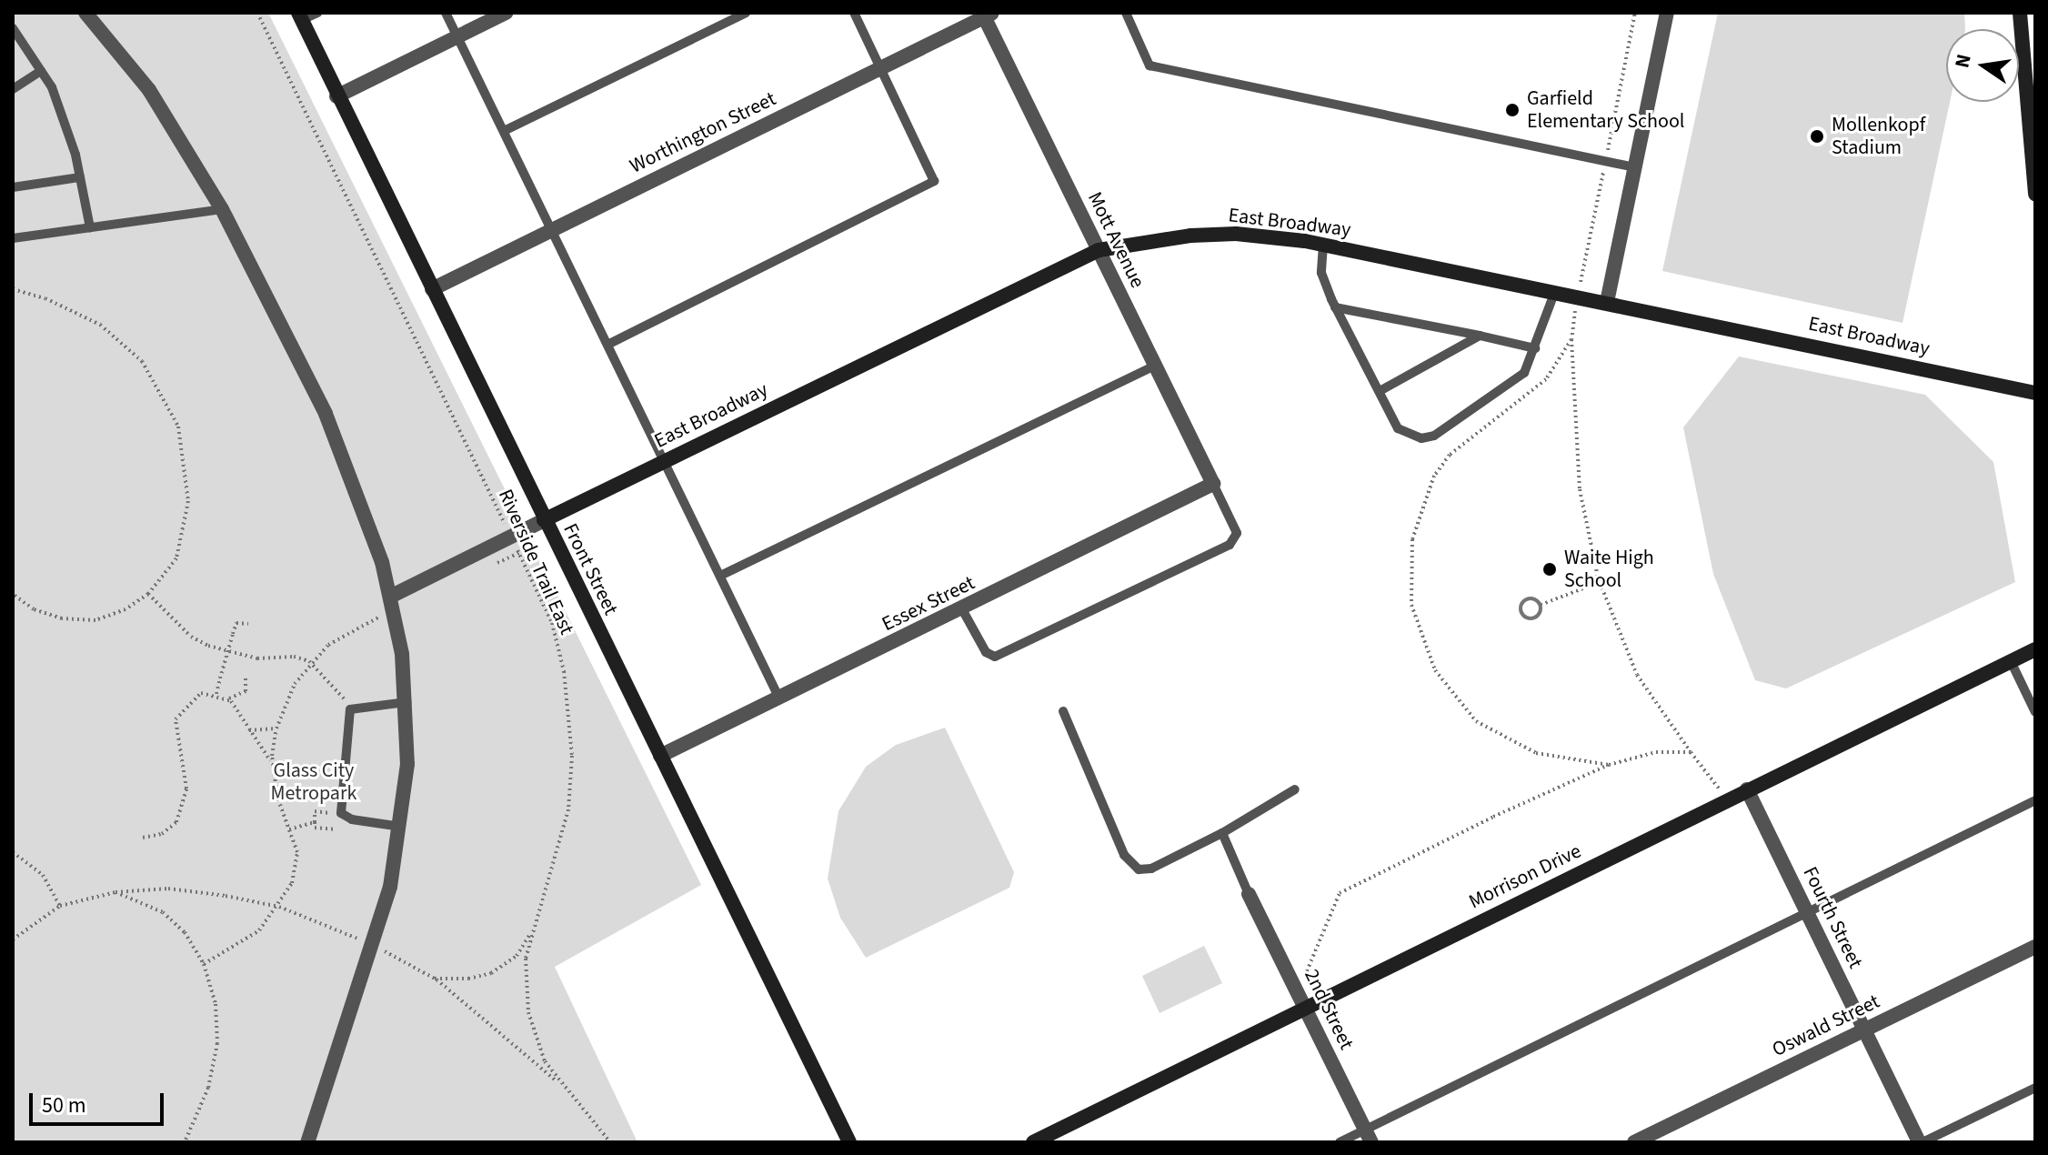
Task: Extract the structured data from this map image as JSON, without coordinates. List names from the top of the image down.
{
  "streets": {
    "street": [
      "Worthington Street",
      "East Broadway",
      "Mott Avenue",
      "Front Street",
      "Essex Street",
      "Morrison Drive",
      "Fourth Street",
      "2nd Street",
      "Oswald Street"
    ],
    "path": ["Riverside Trail East"]
  },
  "crossings": [
    ["Worthington Street", "Mott Avenue"],
    ["Worthington Street", "Front Street"],
    ["East Broadway", "Mott Avenue"],
    ["East Broadway", "Front Street"],
    ["Mott Avenue", "Essex Street"],
    ["Front Street", "Essex Street"],
    ["Morrison Drive", "Fourth Street"],
    ["Morrison Drive", "2nd Street"],
    ["Fourth Street", "Oswald Street"]
  ],
  "parks": ["Glass City Metropark"],
  "places": ["Garfield Elementary School", "Mollenkopf Stadium", "Waite High School"],
  "scale_bar": "50 m",
  "north": "left"
}
